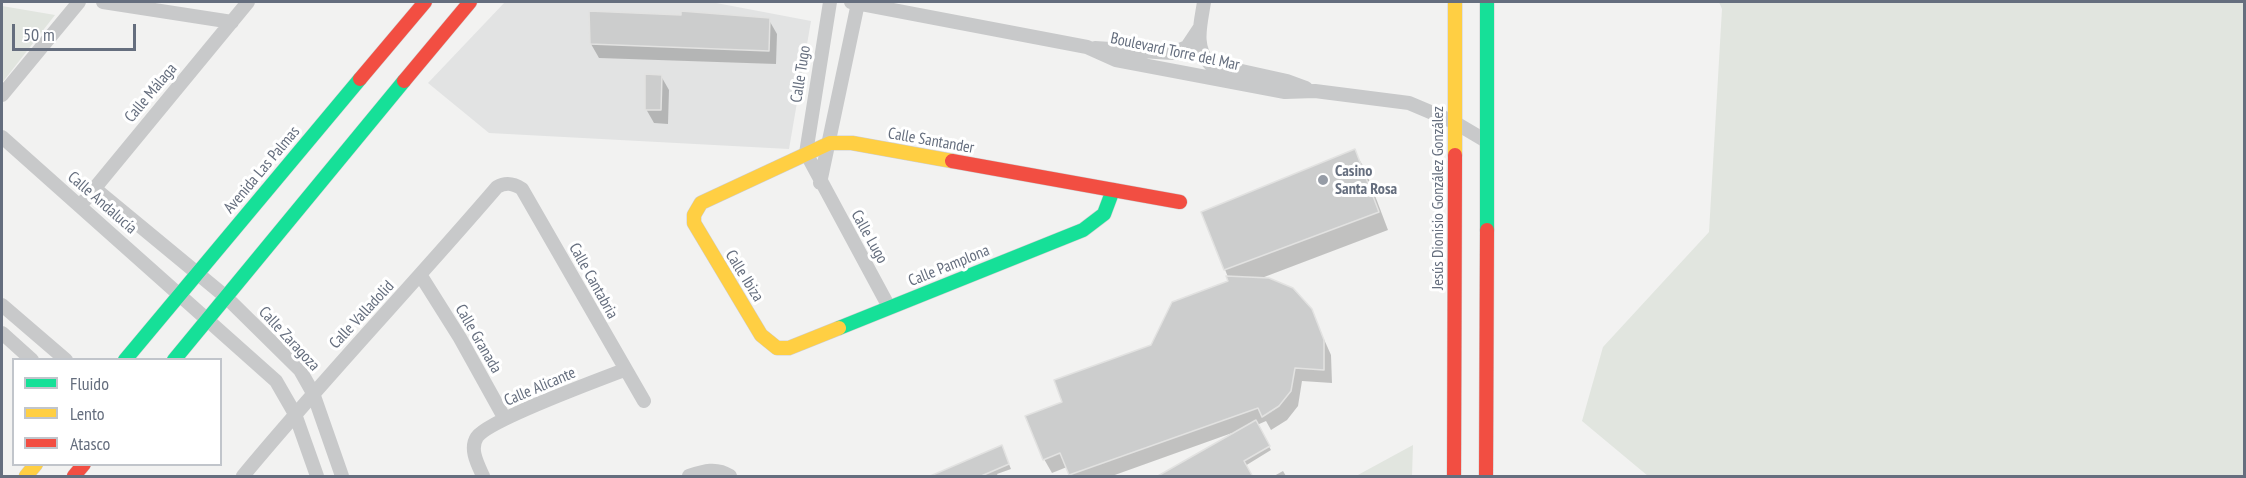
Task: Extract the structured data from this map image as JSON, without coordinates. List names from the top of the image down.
{
  "streets": {
    "street": [
      "Boulevard Torre del Mar",
      "Calle Tugo",
      "Calle Málaga",
      "Calle Santander",
      "Avenida Las Palmas",
      "Jesús Dionisio González González",
      "Calle Andalucía",
      "Calle Lugo",
      "Calle Pamplona",
      "Calle Ibiza",
      "Calle Cantabria",
      "Calle Valladolid",
      "Calle Zaragoza",
      "Calle Granada",
      "Calle Alicante"
    ]
  },
  "crossings": [
    ["Boulevard Torre del Mar", "Jesús Dionisio González González"],
    ["Calle Tugo", "Calle Santander"],
    ["Calle Tugo", "Calle Lugo"],
    ["Calle Málaga", "Calle Andalucía"],
    ["Calle Santander", "Calle Lugo"],
    ["Calle Santander", "Calle Pamplona"],
    ["Calle Santander", "Calle Ibiza"],
    ["Avenida Las Palmas", "Calle Andalucía"],
    ["Calle Andalucía", "Calle Zaragoza"],
    ["Calle Lugo", "Calle Pamplona"],
    ["Calle Pamplona", "Calle Ibiza"],
    ["Calle Cantabria", "Calle Valladolid"],
    ["Calle Cantabria", "Calle Alicante"],
    ["Calle Valladolid", "Calle Zaragoza"],
    ["Calle Valladolid", "Calle Granada"],
    ["Calle Granada", "Calle Alicante"]
  ],
  "places": ["Casino Santa Rosa"],
  "legend": ["Fluido", "Lento", "Atasco"],
  "scale_bar": "50 m"
}
